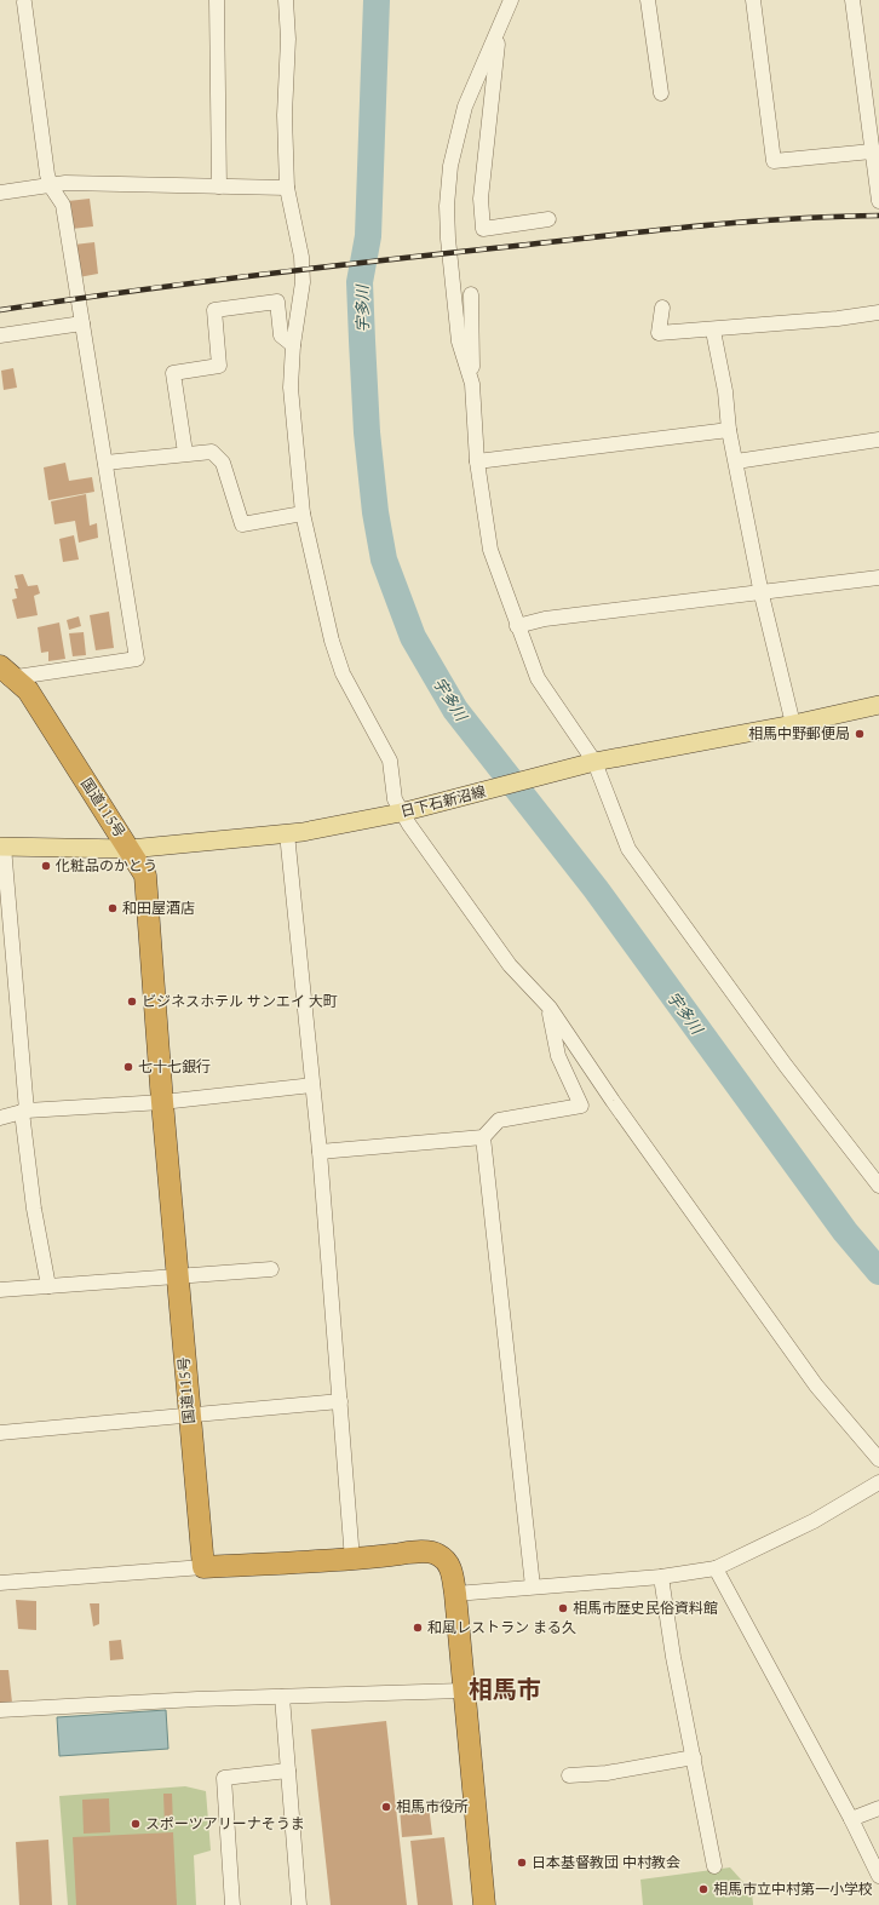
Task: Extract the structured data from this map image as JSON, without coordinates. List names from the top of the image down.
{
  "streets": {
    "highway": ["国道115号"],
    "main road": ["日下石新沼線"]
  },
  "crossings": [
    ["日下石新沼線", "国道115号"]
  ],
  "districts": ["相馬市"],
  "water": ["宇多川"],
  "places": [
    "相馬中野郵便局",
    "化粧品のかとう",
    "和田屋酒店",
    "ビジネスホテル サンエイ 大町",
    "七十七銀行",
    "相馬市歴史民俗資料館",
    "和風レストラン まる久",
    "相馬市役所",
    "スポーツアリーナそうま",
    "日本基督教団 中村教会",
    "相馬市立中村第一小学校"
  ]
}
